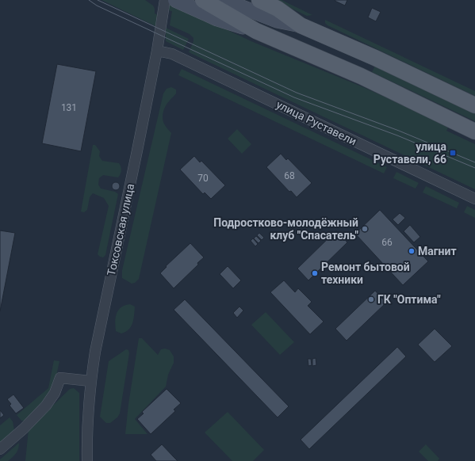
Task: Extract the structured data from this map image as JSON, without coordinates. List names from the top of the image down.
{
  "streets": {
    "street": ["улица Руставели", "Токсовская улица"]
  },
  "crossings": [
    ["улица Руставели", "Токсовская улица"]
  ],
  "places": {
    "transit": ["улица Руставели, 66"],
    "other": [
      "Подростково-молодёжный клуб \"Спасатель\"",
      "Магнит",
      "Ремонт бытовой техники",
      "ГК \"Оптима\""
    ]
  },
  "house_numbers": [
    "131",
    "68",
    "70",
    "66"
  ]
}
